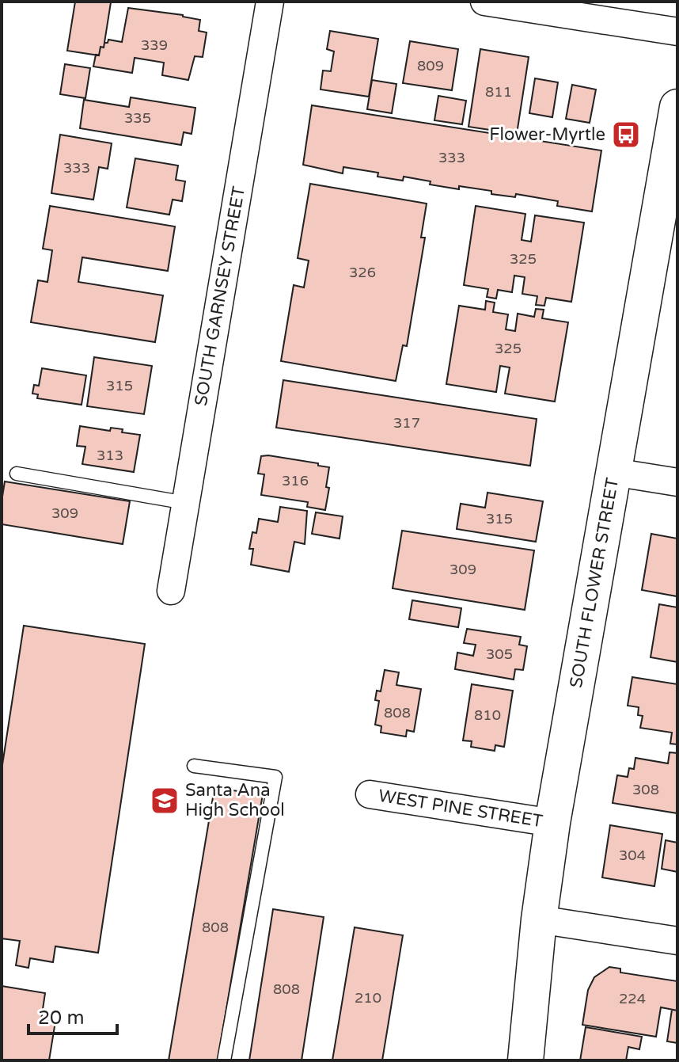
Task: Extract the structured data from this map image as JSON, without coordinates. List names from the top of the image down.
{
  "streets": {
    "street": ["SOUTH GARNSEY STREET", "SOUTH FLOWER STREET", "WEST PINE STREET"]
  },
  "crossings": [
    ["SOUTH FLOWER STREET", "WEST PINE STREET"]
  ],
  "places": {
    "bus stop": ["Flower-Myrtle"],
    "school or university": ["Santa Ana High School"]
  },
  "house_numbers": [
    "339",
    "809",
    "811",
    "335",
    "333",
    "333",
    "325",
    "326",
    "325",
    "315",
    "317",
    "313",
    "316",
    "309",
    "315",
    "309",
    "305",
    "808",
    "810",
    "308",
    "304",
    "808",
    "808",
    "210",
    "224"
  ],
  "scale_bar": "20 m"
}
